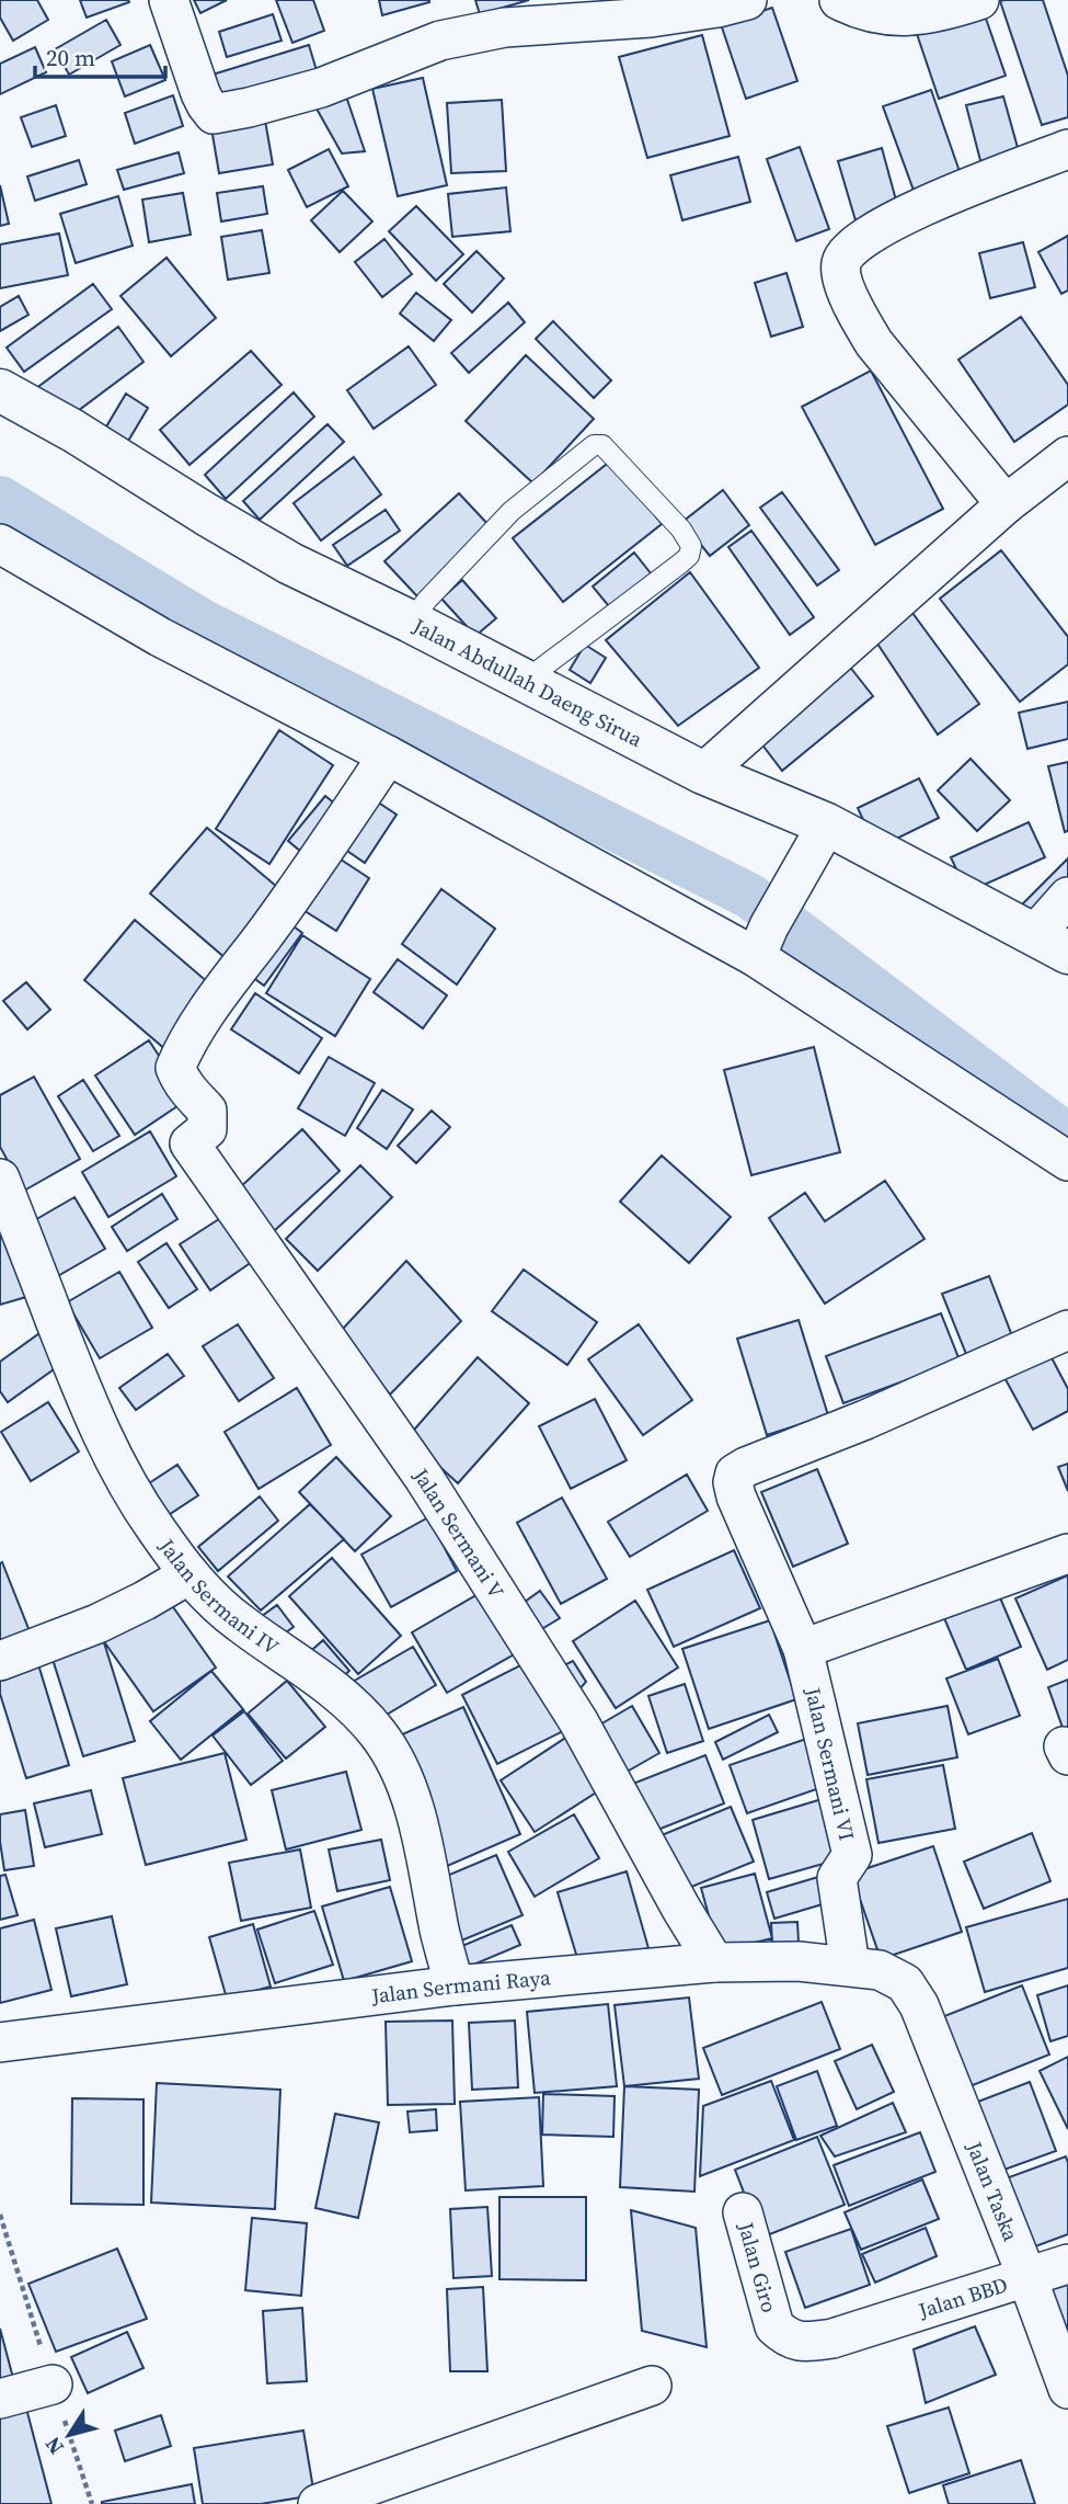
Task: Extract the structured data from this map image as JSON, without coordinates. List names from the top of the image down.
{
  "streets": {
    "main road": ["Jalan Abdullah Daeng Sirua"],
    "street": [
      "Jalan Sermani V",
      "Jalan Sermani IV",
      "Jalan Sermani VI",
      "Jalan Sermani Raya",
      "Jalan Taska",
      "Jalan Giro",
      "Jalan BBD"
    ]
  },
  "crossings": [
    ["Jalan Sermani V", "Jalan Sermani Raya"],
    ["Jalan Sermani IV", "Jalan Sermani Raya"],
    ["Jalan Sermani VI", "Jalan Sermani Raya"],
    ["Jalan Sermani Raya", "Jalan Taska"],
    ["Jalan Taska", "Jalan BBD"],
    ["Jalan Giro", "Jalan BBD"]
  ],
  "scale_bar": "20 m",
  "north": "bottom left"
}
